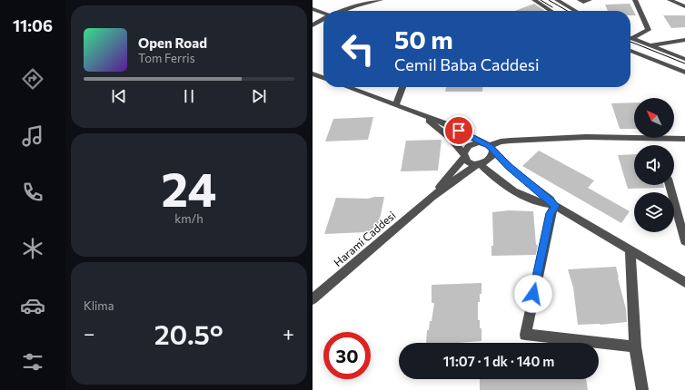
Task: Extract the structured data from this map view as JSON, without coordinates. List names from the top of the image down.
{
  "streets": {
    "street": ["Harami Caddesi"]
  },
  "north": "top left",
  "page": {
    "tabs": "11:06",
    "turn": ["50 m", "Cemil Baba Caddesi"],
    "song": ["Open Road", "Tom Ferris"],
    "tile": [
      ["24", "km/h"],
      "Klima"
    ],
    "heat": ["−", "20.5°", "+"],
    "limit": "30",
    "trip": "11:07 · 1 dk · 140 m"
  }
}
